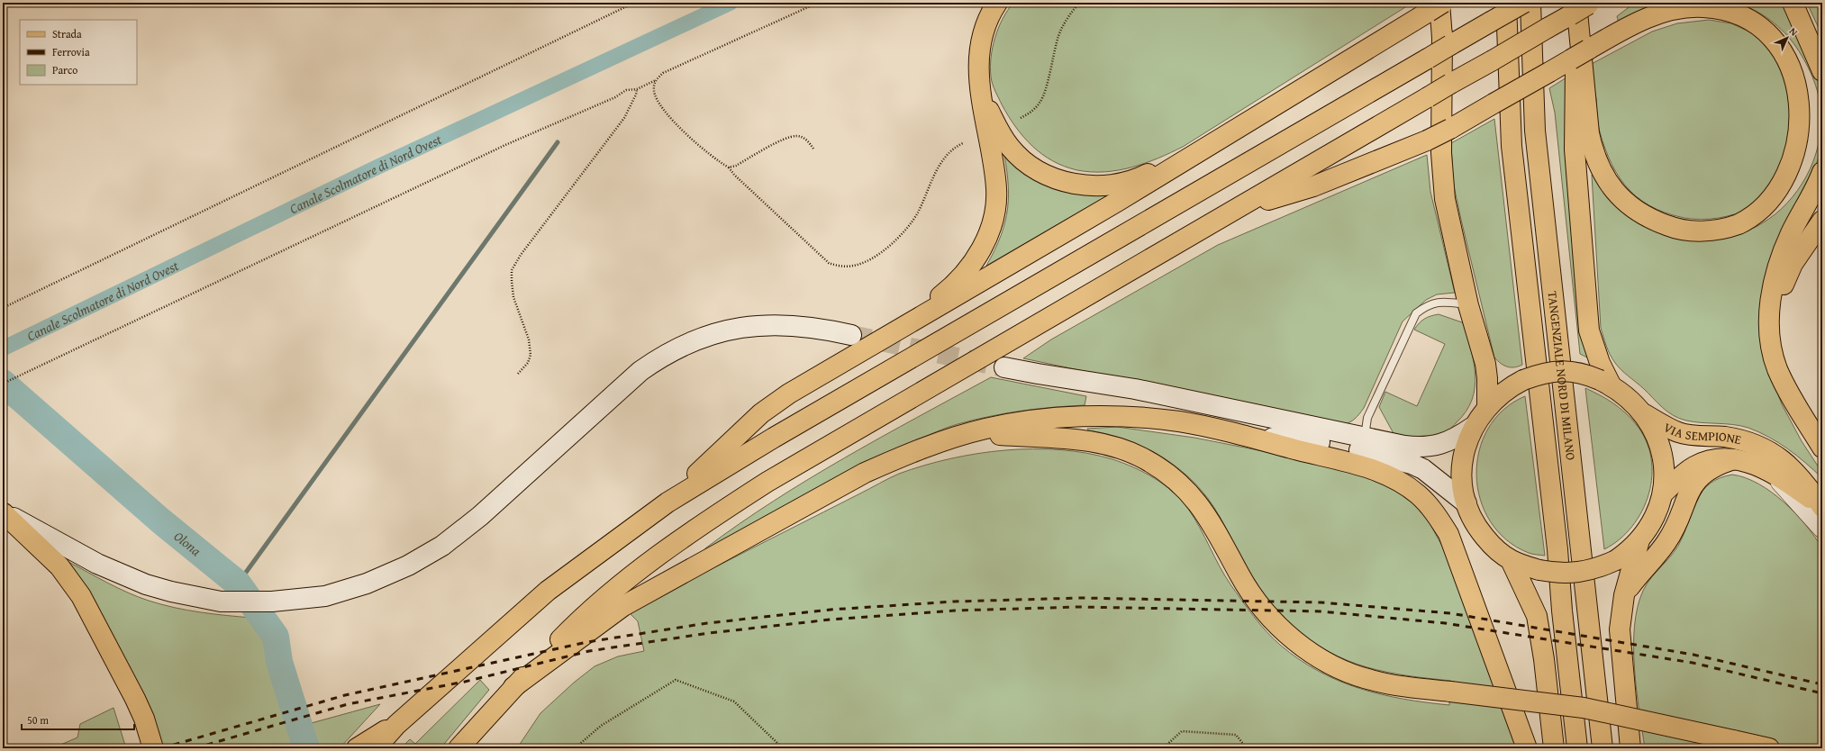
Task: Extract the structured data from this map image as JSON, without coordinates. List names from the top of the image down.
{
  "streets": {
    "main road": ["TANGENZIALE NORD DI MILANO", "VIA SEMPIONE"]
  },
  "water": ["Canale Scolmatore di Nord Ovest", "Olona"],
  "legend": ["Strada", "Ferrovia", "Parco"],
  "scale_bar": "50 m",
  "north": "top right"
}
